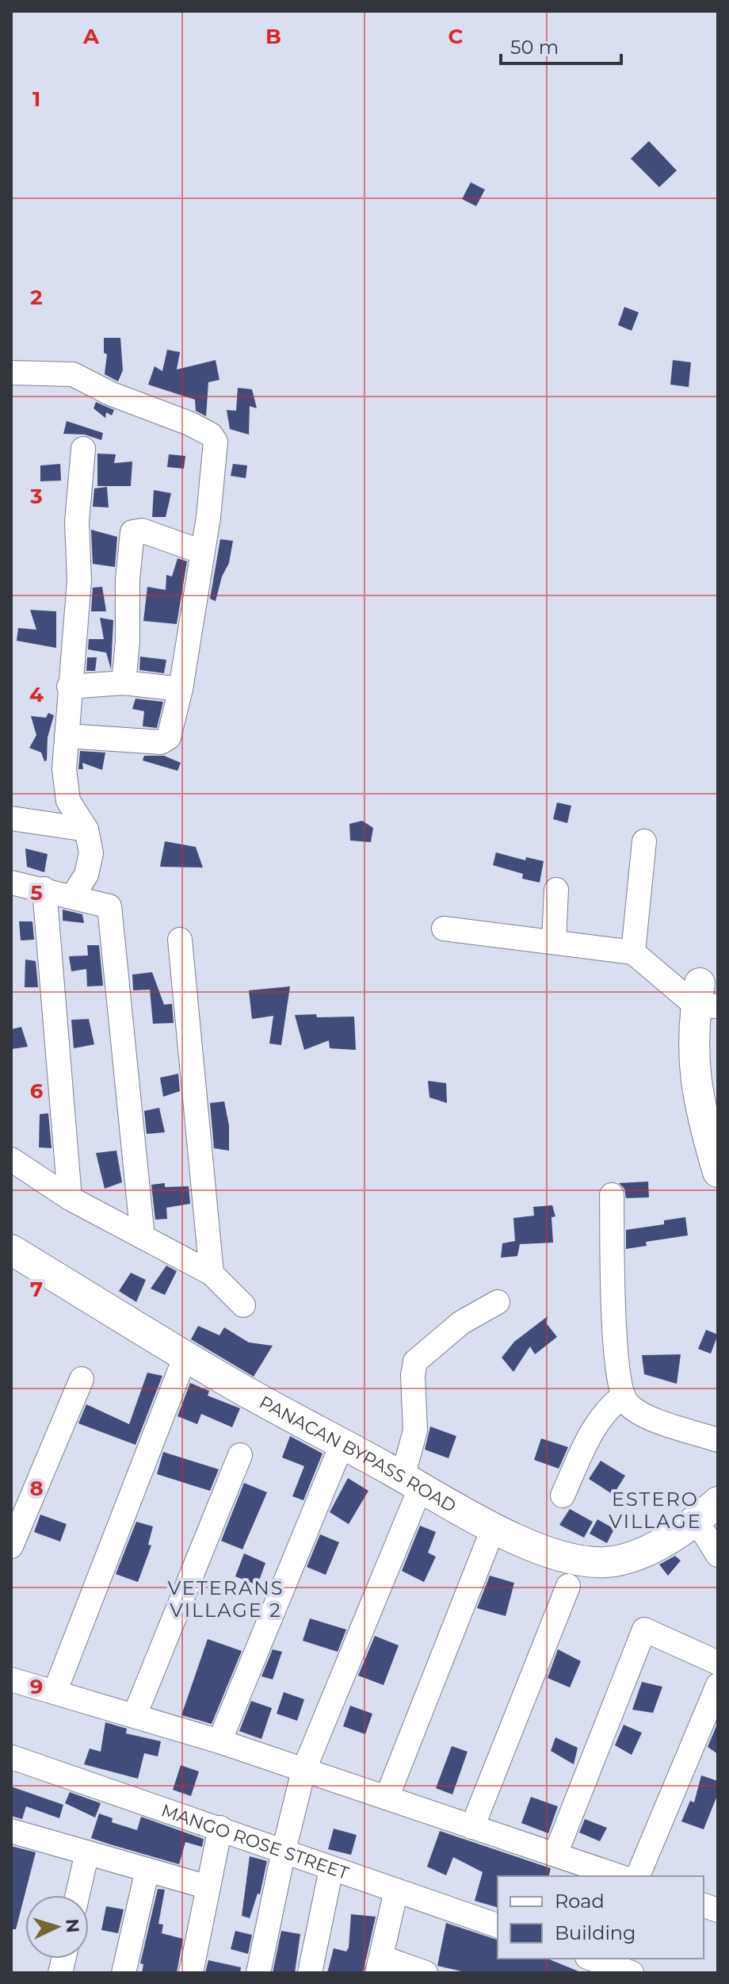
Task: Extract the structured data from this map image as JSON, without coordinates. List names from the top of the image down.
{
  "streets": {
    "main road": ["PANACAN BYPASS ROAD"],
    "street": ["MANGO ROSE STREET"]
  },
  "districts": ["ESTERO VILLAGE", "VETERANS VILLAGE 2"],
  "legend": ["Road", "Building"],
  "scale_bar": "50 m",
  "north": "right",
  "grid": {
    "columns": ["A", "B", "C"],
    "rows": [
      "1",
      "2",
      "3",
      "4",
      "5",
      "6",
      "7",
      "8",
      "9"
    ]
  }
}
